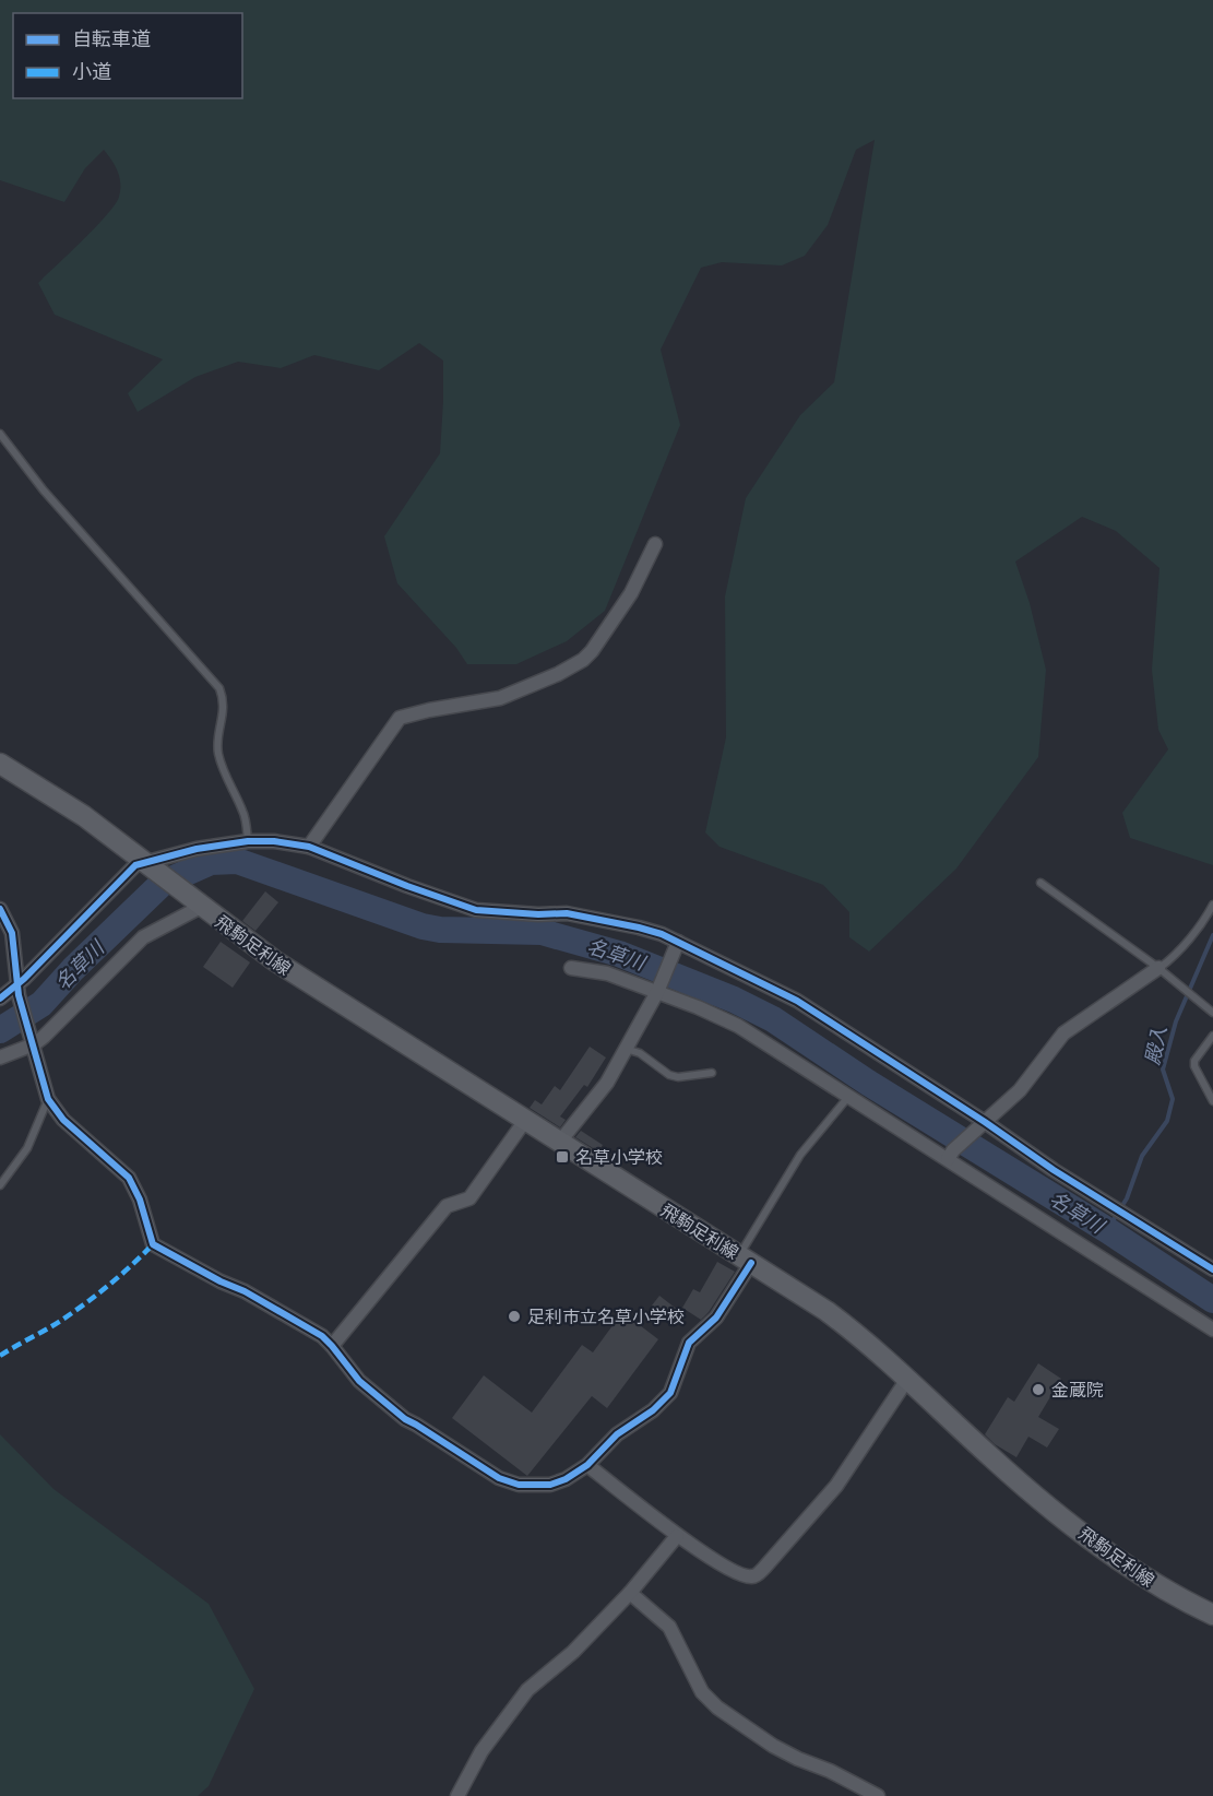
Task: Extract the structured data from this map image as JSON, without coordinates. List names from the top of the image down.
{
  "streets": {
    "main road": ["飛駒足利線"]
  },
  "water": ["名草川", "殿入"],
  "places": {
    "transit": ["名草小学校"],
    "other": ["足利市立名草小学校", "金蔵院"]
  },
  "legend": ["自転車道", "小道"]
}
